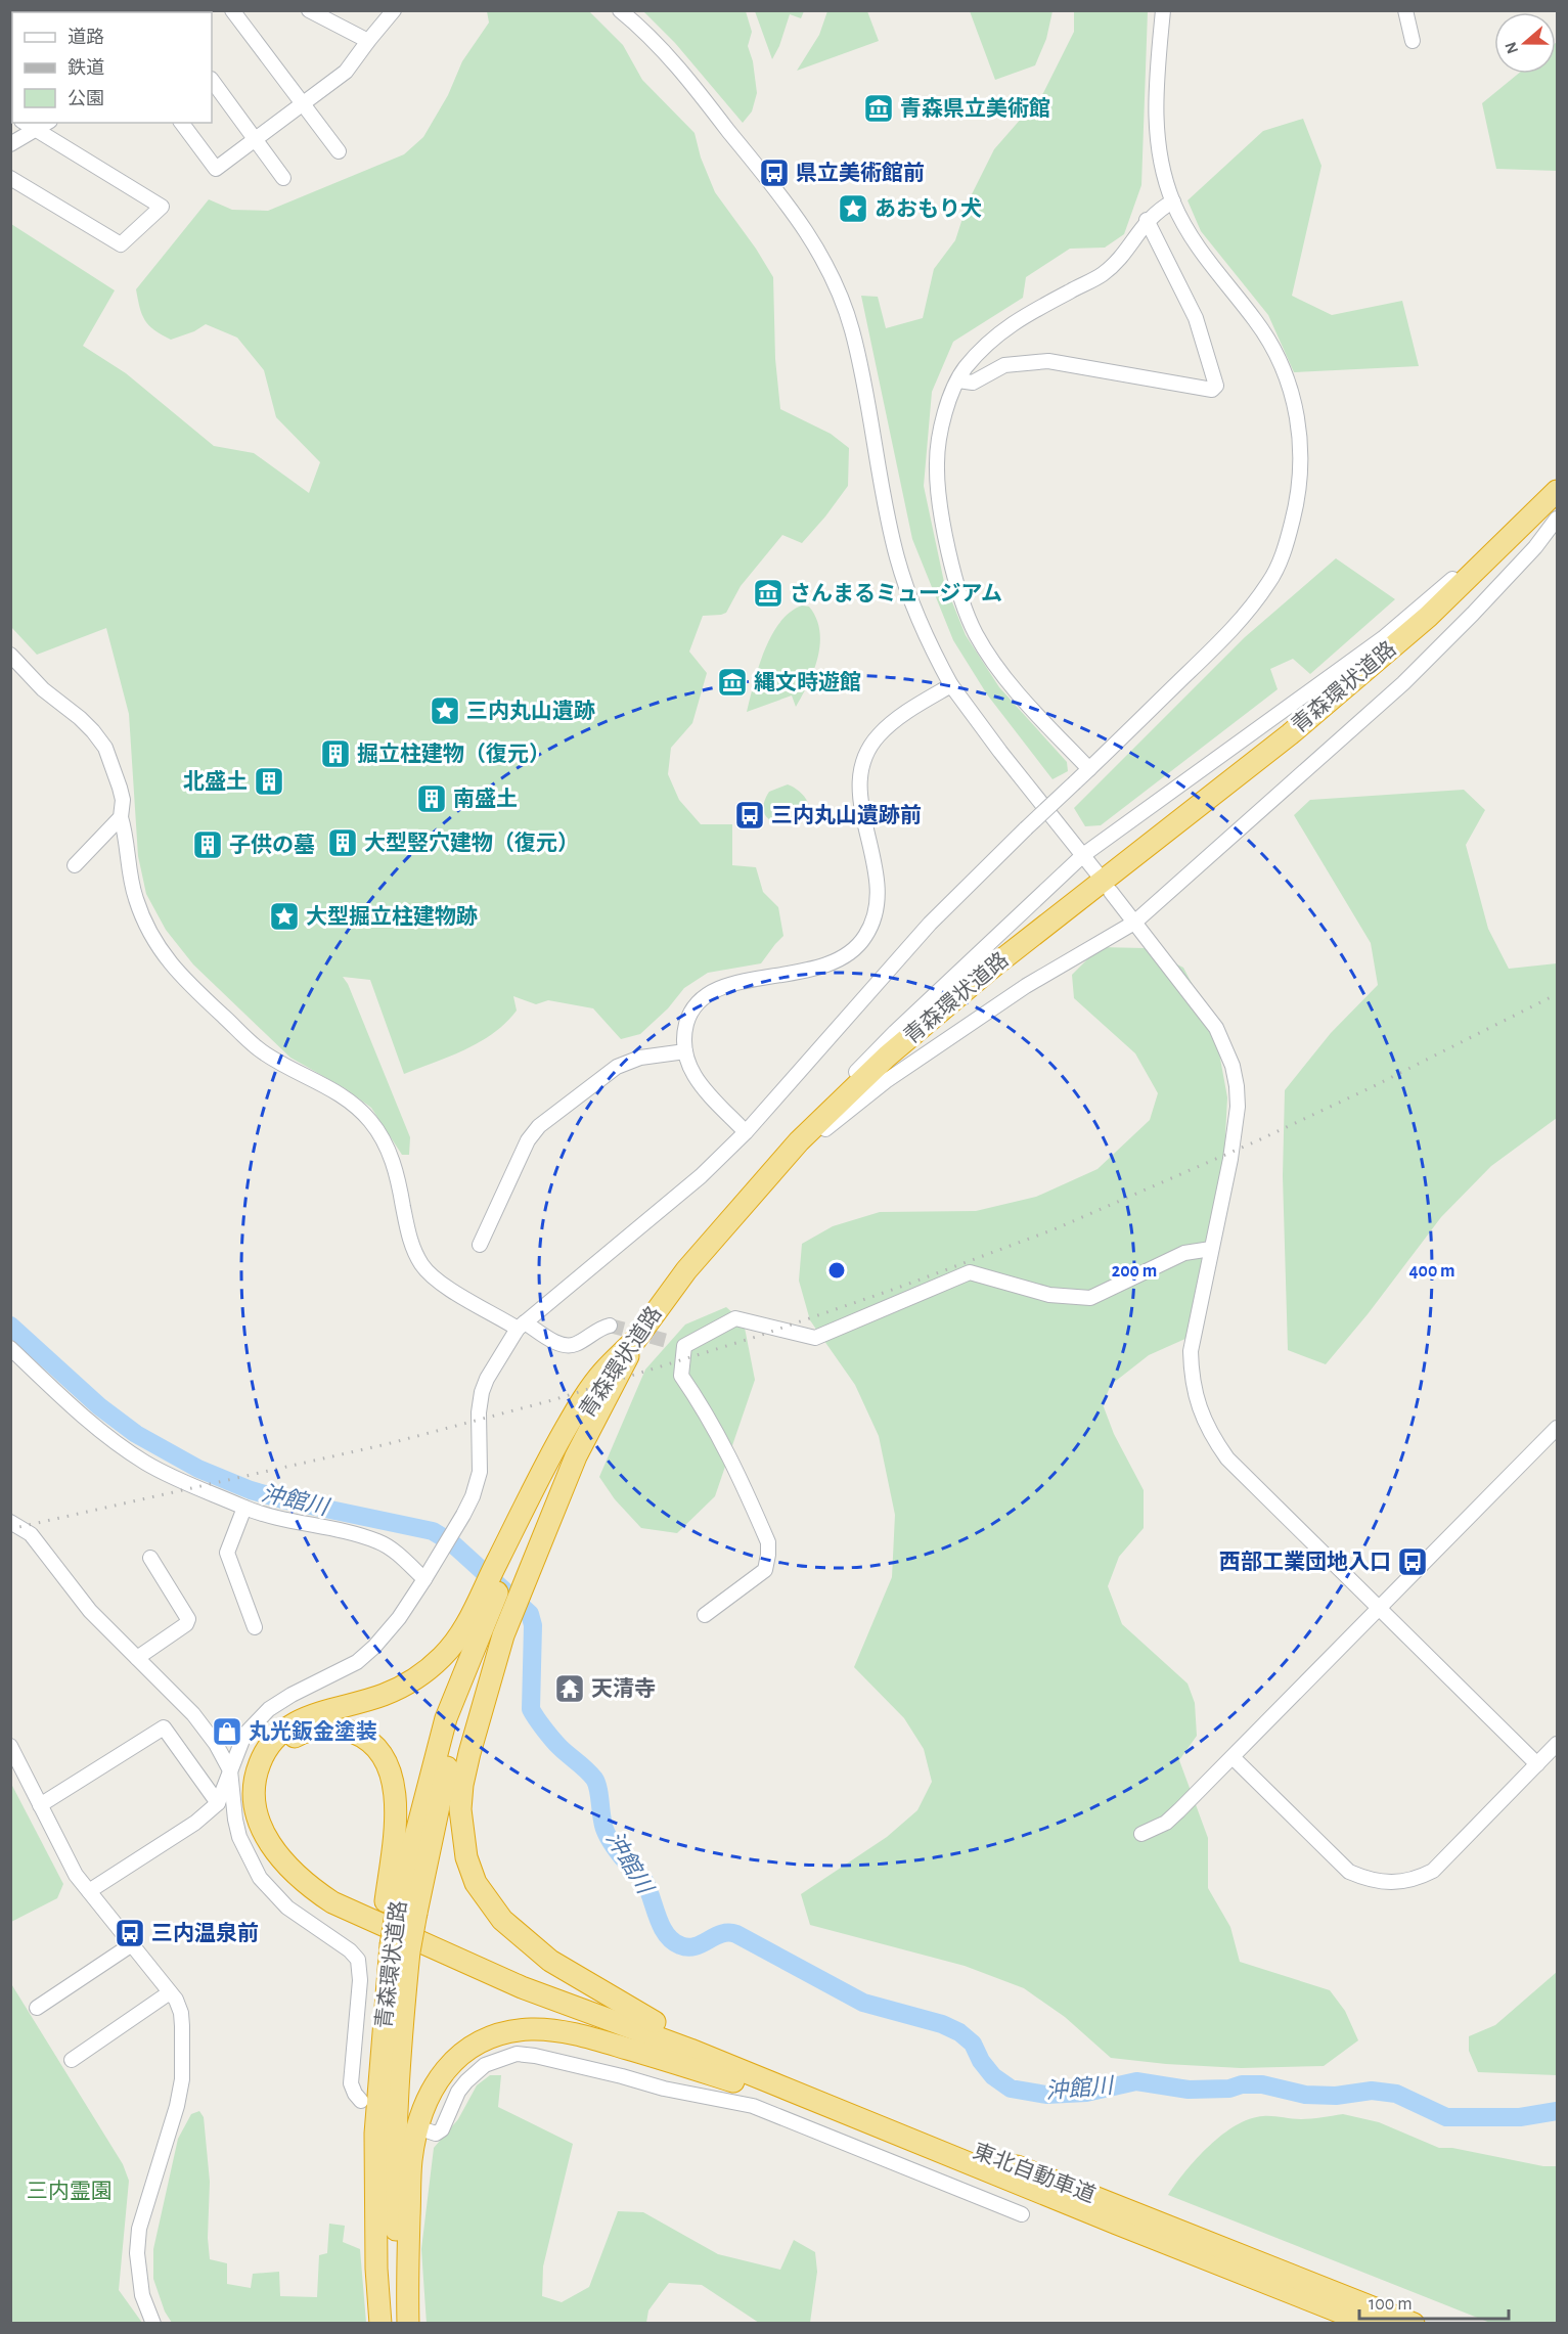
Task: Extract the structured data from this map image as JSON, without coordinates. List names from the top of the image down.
{
  "streets": {
    "highway": ["青森環状道路", "東北自動車道"]
  },
  "water": ["沖館川"],
  "parks": ["三内霊園"],
  "places": {
    "museum": ["青森県立美術館", "さんまるミュージアム", "縄文時遊館"],
    "bus stop": [
      "県立美術館前",
      "三内丸山遺跡前",
      "西部工業団地入口",
      "三内温泉前"
    ],
    "place": ["あおもり犬", "三内丸山遺跡", "大型掘立柱建物跡"],
    "building": [
      "掘立柱建物（復元）",
      "北盛土",
      "南盛土",
      "大型竪穴建物（復元）",
      "子供の墓"
    ],
    "temple": ["天清寺"],
    "shop": ["丸光鈑金塗装"]
  },
  "legend": ["道路", "鉄道", "公園"],
  "scale_bar": "100 m",
  "north": "left",
  "rings": ["200 m", "400 m"]
}
